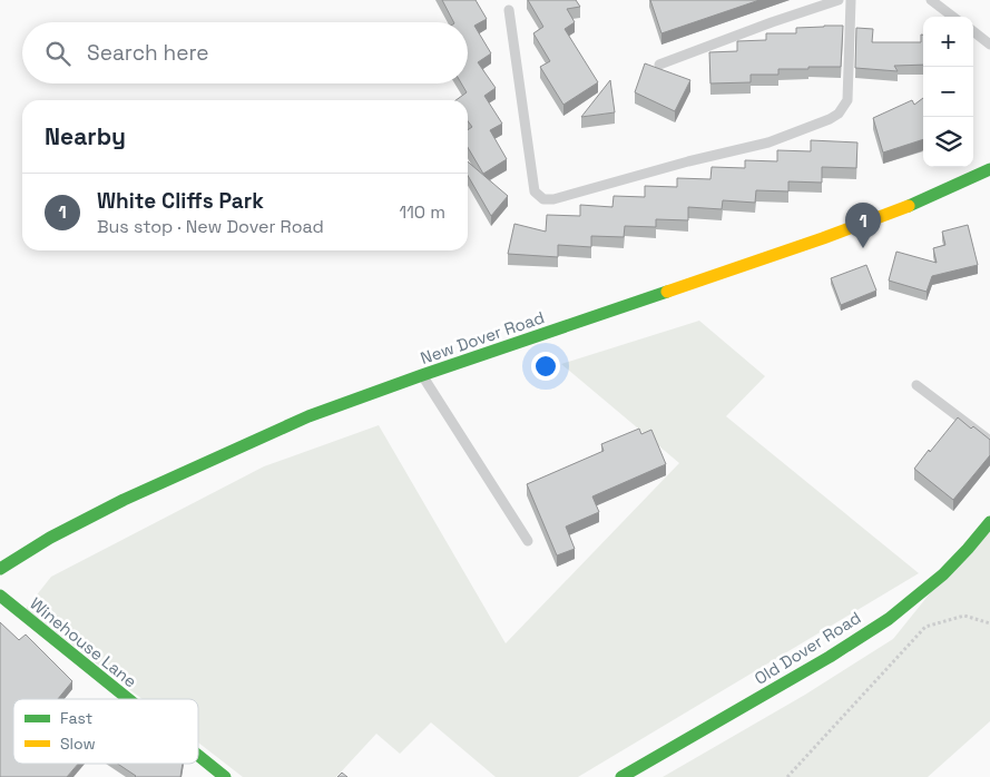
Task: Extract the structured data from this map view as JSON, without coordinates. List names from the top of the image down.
{
  "streets": {
    "main road": ["New Dover Road", "Winehouse Lane", "Old Dover Road"]
  },
  "legend": ["Fast", "Slow"],
  "page": {
    "map_buttons": ["+", "−"],
    "search": "Search here",
    "heading": "Nearby",
    "list": [
      {
        "mark": "1",
        "name": "White Cliffs Park",
        "note": "Bus stop · New Dover Road",
        "value": "110 m"
      }
    ],
    "pins": "1"
  }
}
